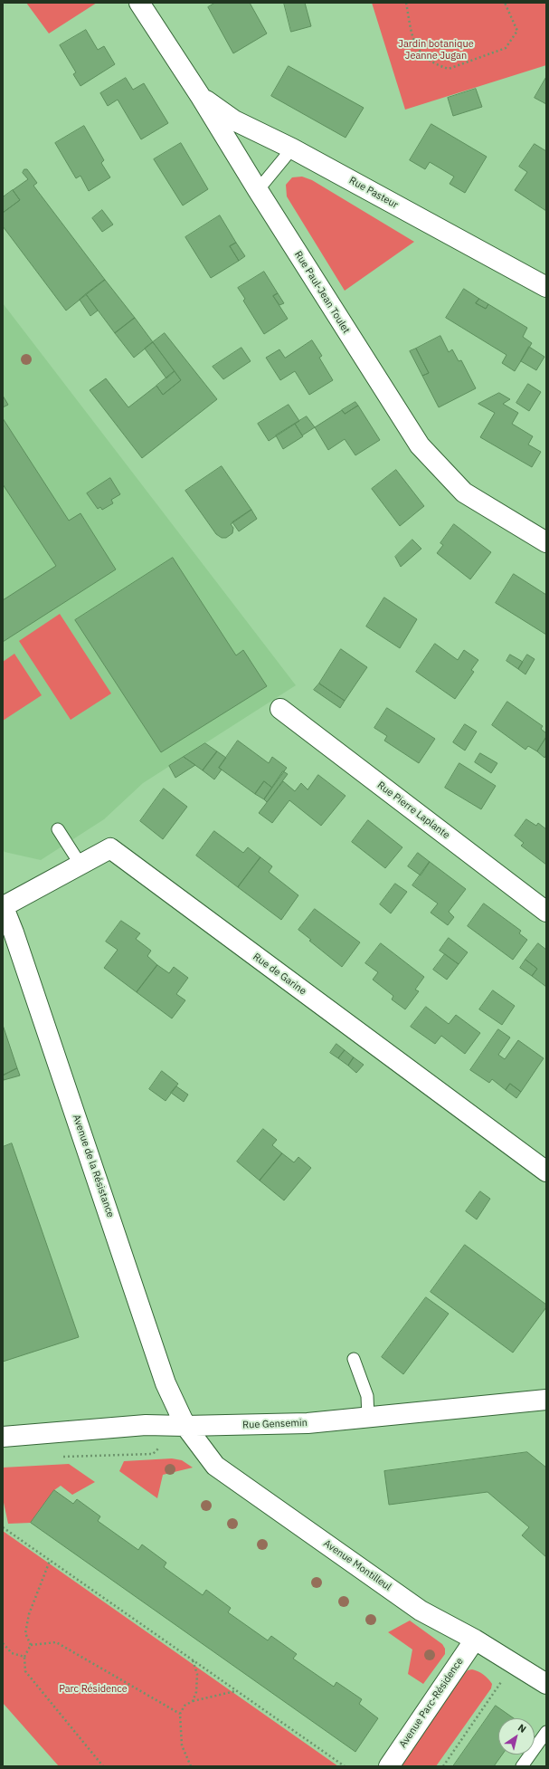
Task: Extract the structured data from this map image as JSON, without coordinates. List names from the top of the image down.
{
  "streets": {
    "street": [
      "Rue Pasteur",
      "Rue Paul-Jean Toulet",
      "Rue Pierre Laplante",
      "Rue de Garine",
      "Avenue de la Résistance",
      "Rue Gensemin",
      "Avenue Montilleul",
      "Avenue Parc-Résidence"
    ]
  },
  "crossings": [
    ["Rue Pasteur", "Rue Paul-Jean Toulet"],
    ["Rue de Garine", "Avenue de la Résistance"],
    ["Avenue de la Résistance", "Rue Gensemin"],
    ["Avenue de la Résistance", "Avenue Montilleul"],
    ["Rue Gensemin", "Avenue Montilleul"],
    ["Avenue Montilleul", "Avenue Parc-Résidence"]
  ],
  "parks": ["Jardin botanique Jeanne Jugan", "Parc Résidence"],
  "north": "top right"
}
